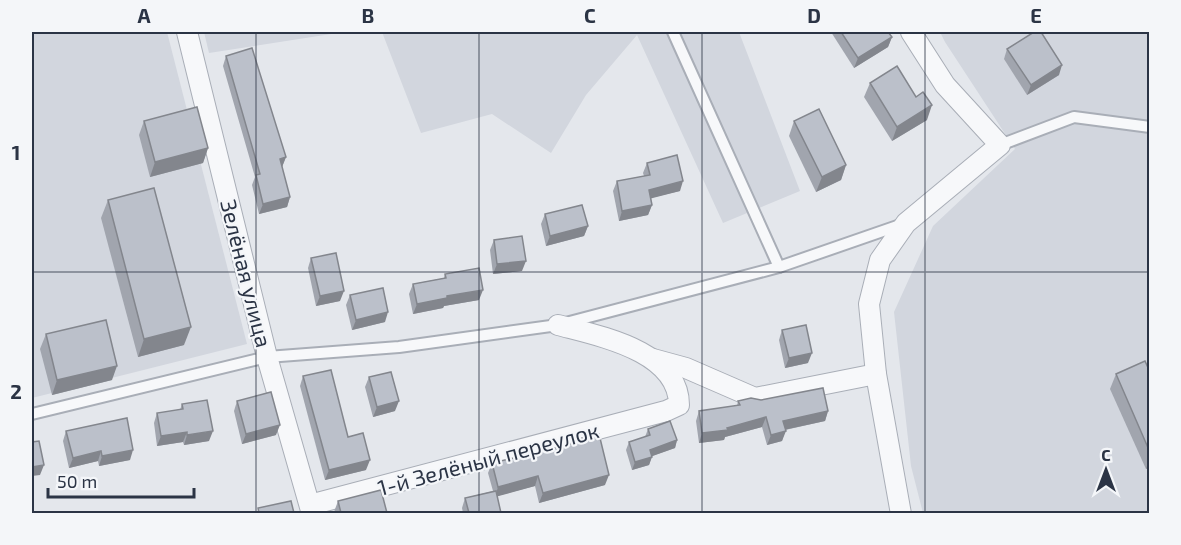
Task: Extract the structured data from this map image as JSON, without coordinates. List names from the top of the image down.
{
  "streets": {
    "street": ["Зелёная улица", "1-й Зелёный переулок"]
  },
  "crossings": [
    ["Зелёная улица", "1-й Зелёный переулок"]
  ],
  "scale_bar": "50 m",
  "north": "top",
  "grid": {
    "columns": [
      "A",
      "B",
      "C",
      "D",
      "E"
    ],
    "rows": ["1", "2"]
  }
}
